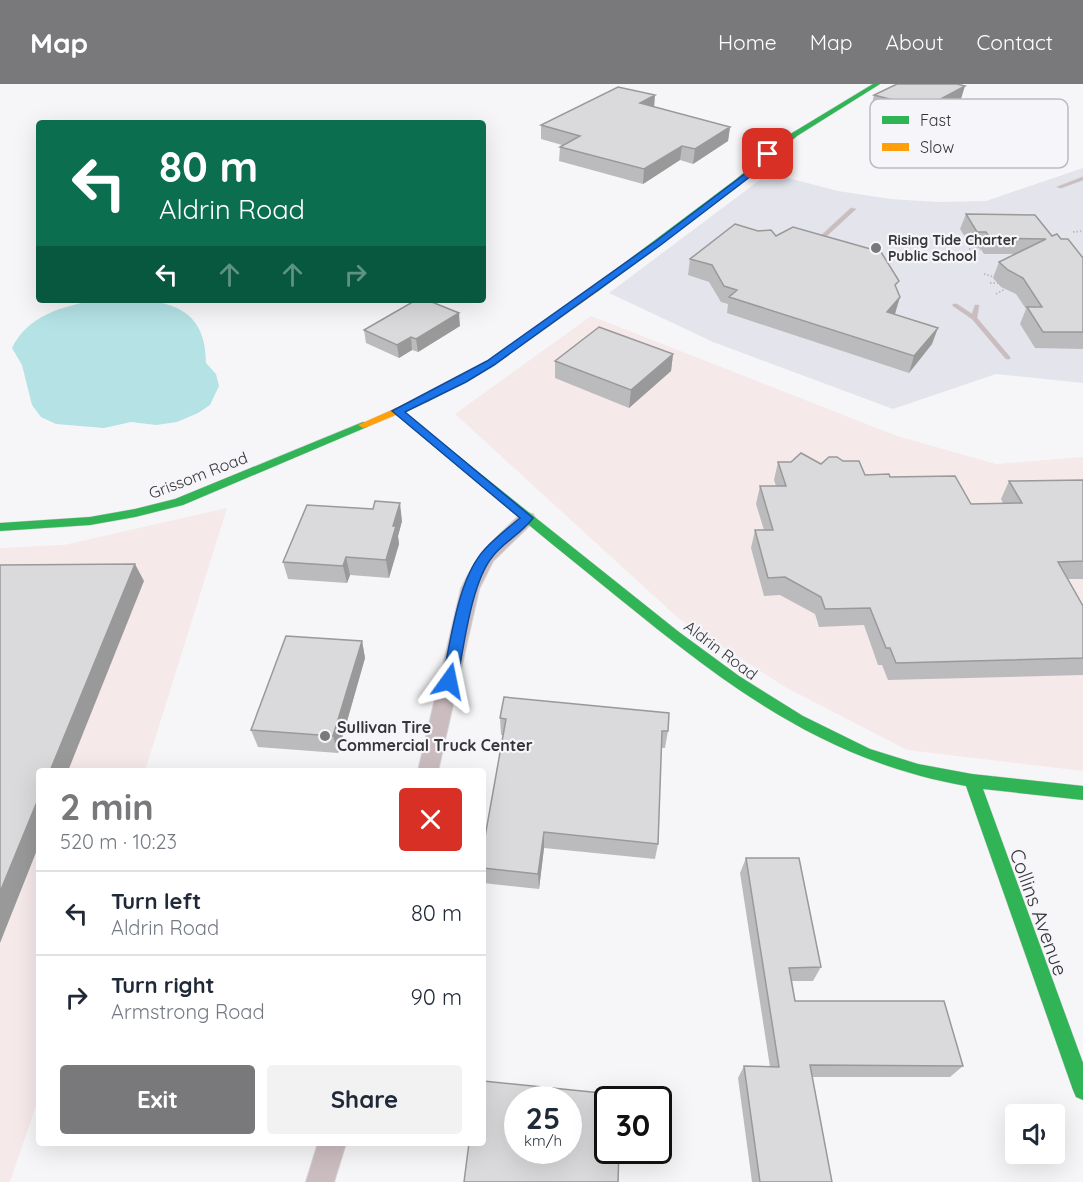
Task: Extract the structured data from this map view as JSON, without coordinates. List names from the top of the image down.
{
  "streets": {
    "street": ["Grissom Road", "Aldrin Road", "Collins Avenue"]
  },
  "crossings": [
    ["Grissom Road", "Aldrin Road"],
    ["Aldrin Road", "Collins Avenue"]
  ],
  "places": ["Rising Tide Charter Public School", "Sullivan Tire Commercial Truck Center"],
  "legend": ["Fast", "Slow"],
  "page": {
    "header": "Map",
    "nav": [
      "Home",
      "Map",
      "About",
      "Contact"
    ],
    "turn": ["80 m", "Aldrin Road"],
    "heading": ["2 min", "520 m · 10:23"],
    "list": [
      {
        "name": "Turn left",
        "note": "Aldrin Road",
        "value": "80 m"
      },
      {
        "name": "Turn right",
        "note": "Armstrong Road",
        "value": "90 m"
      }
    ],
    "buttons": ["Exit", "Share"],
    "speed": "25 km/h",
    "limit": "30"
  }
}
